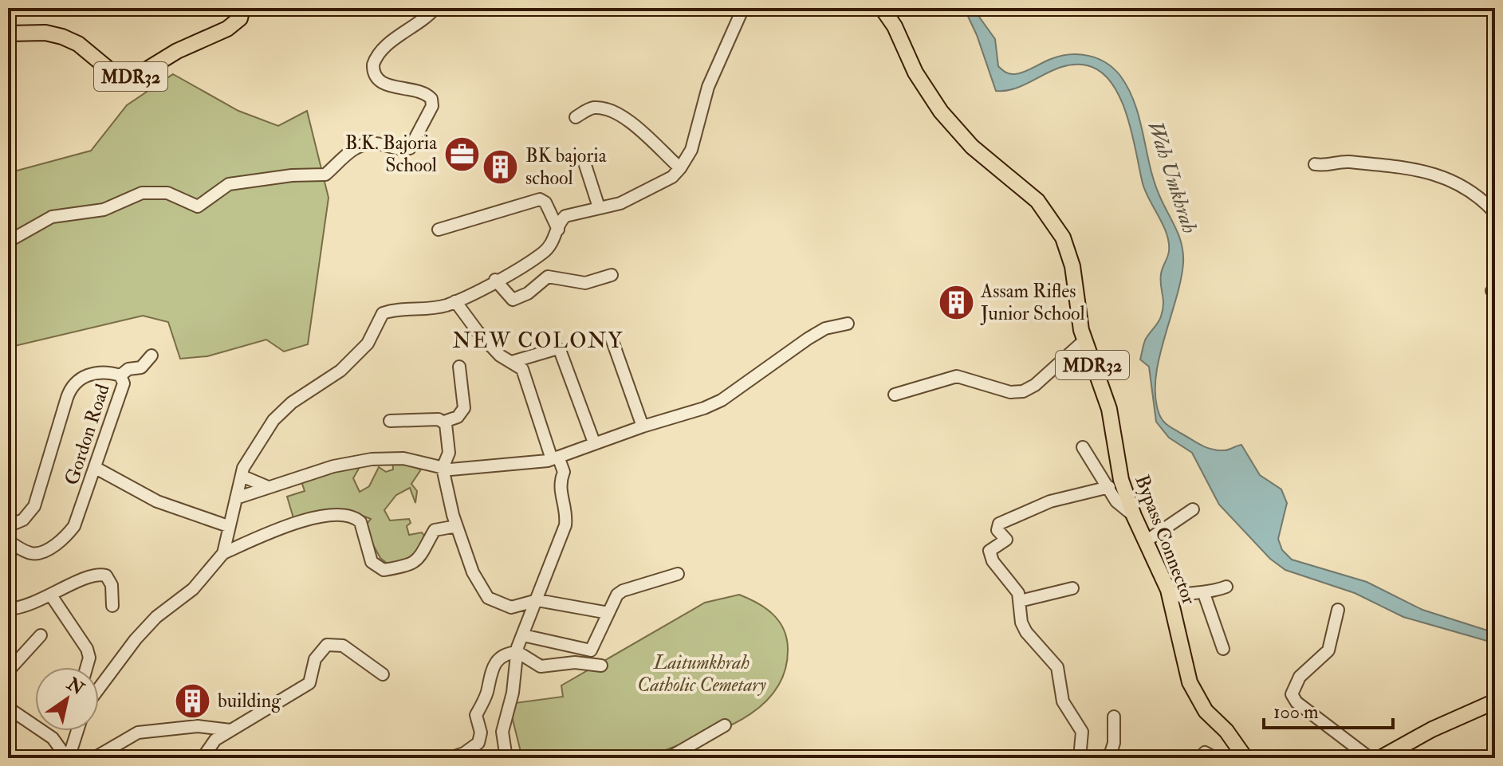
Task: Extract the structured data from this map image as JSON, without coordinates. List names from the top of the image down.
{
  "streets": {
    "main road": ["MDR32", "Bypass Connector"],
    "street": ["Gordon Road"]
  },
  "districts": ["NEW COLONY"],
  "water": ["Wah Umkhrah"],
  "parks": ["Laitumkhrah Catholic Cemetary"],
  "places": {
    "office": ["B.K. Bajoria School"],
    "building": ["BK bajoria school", "Assam Rifles Junior School", "building"]
  },
  "scale_bar": "100 m",
  "north": "top right"
}
